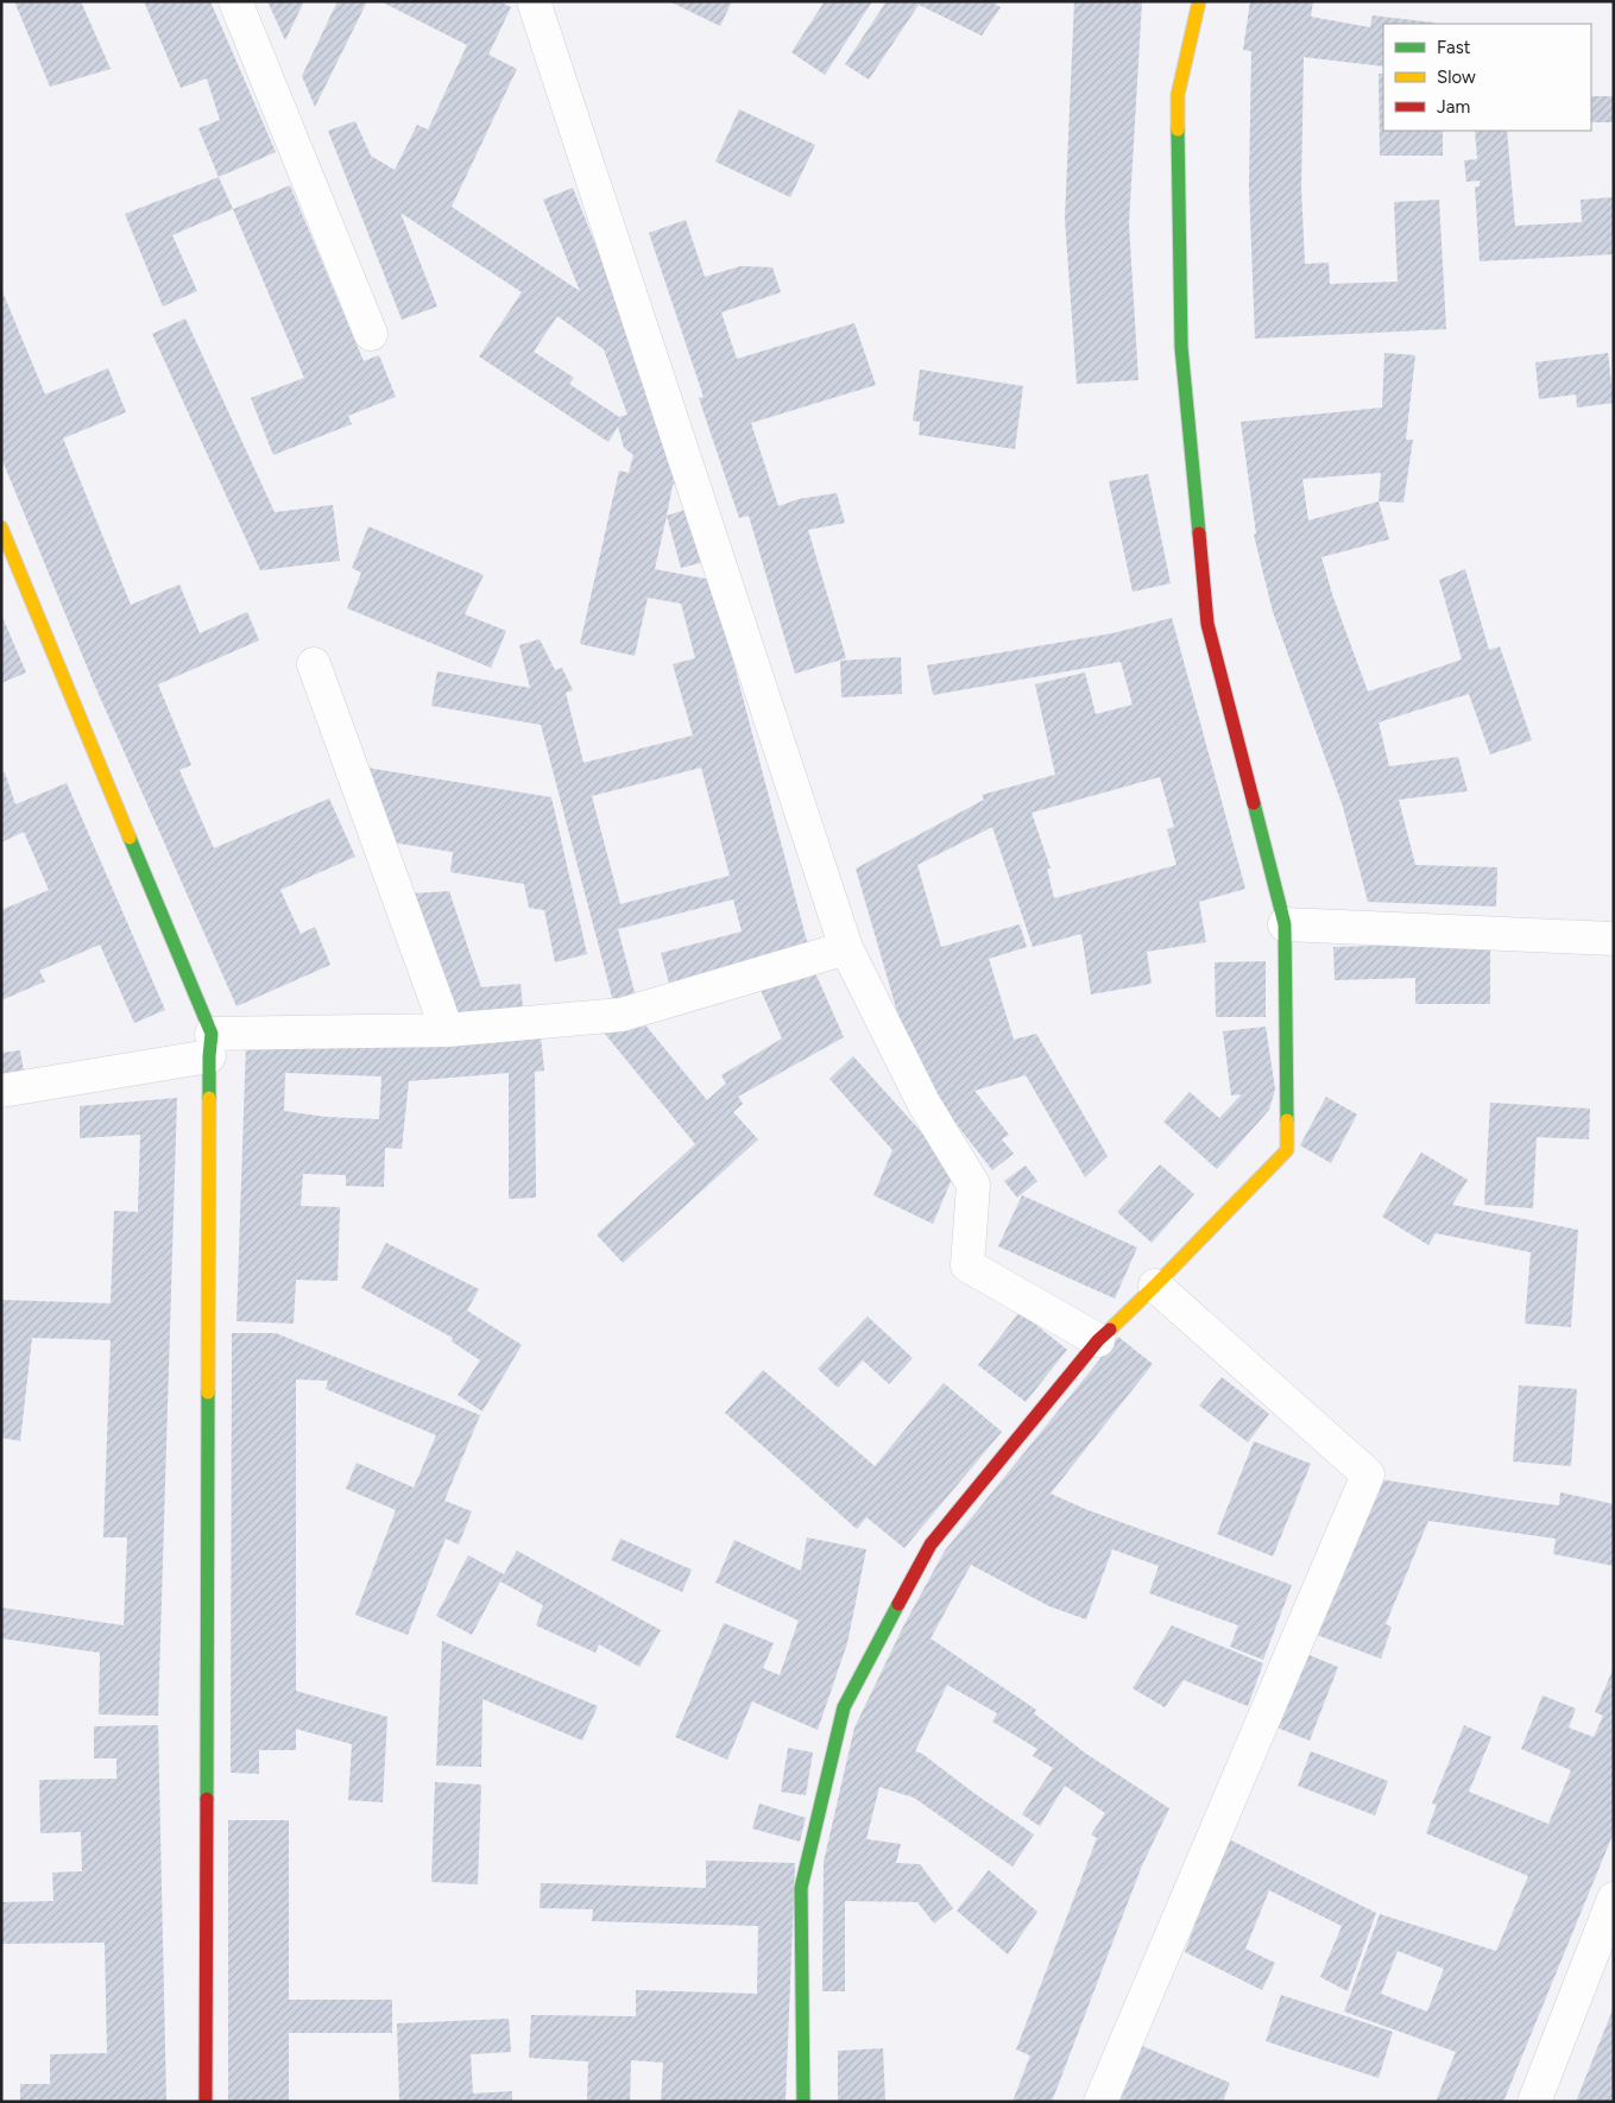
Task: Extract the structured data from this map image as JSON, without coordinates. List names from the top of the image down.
{
  "legend": ["Fast", "Slow", "Jam"]
}
